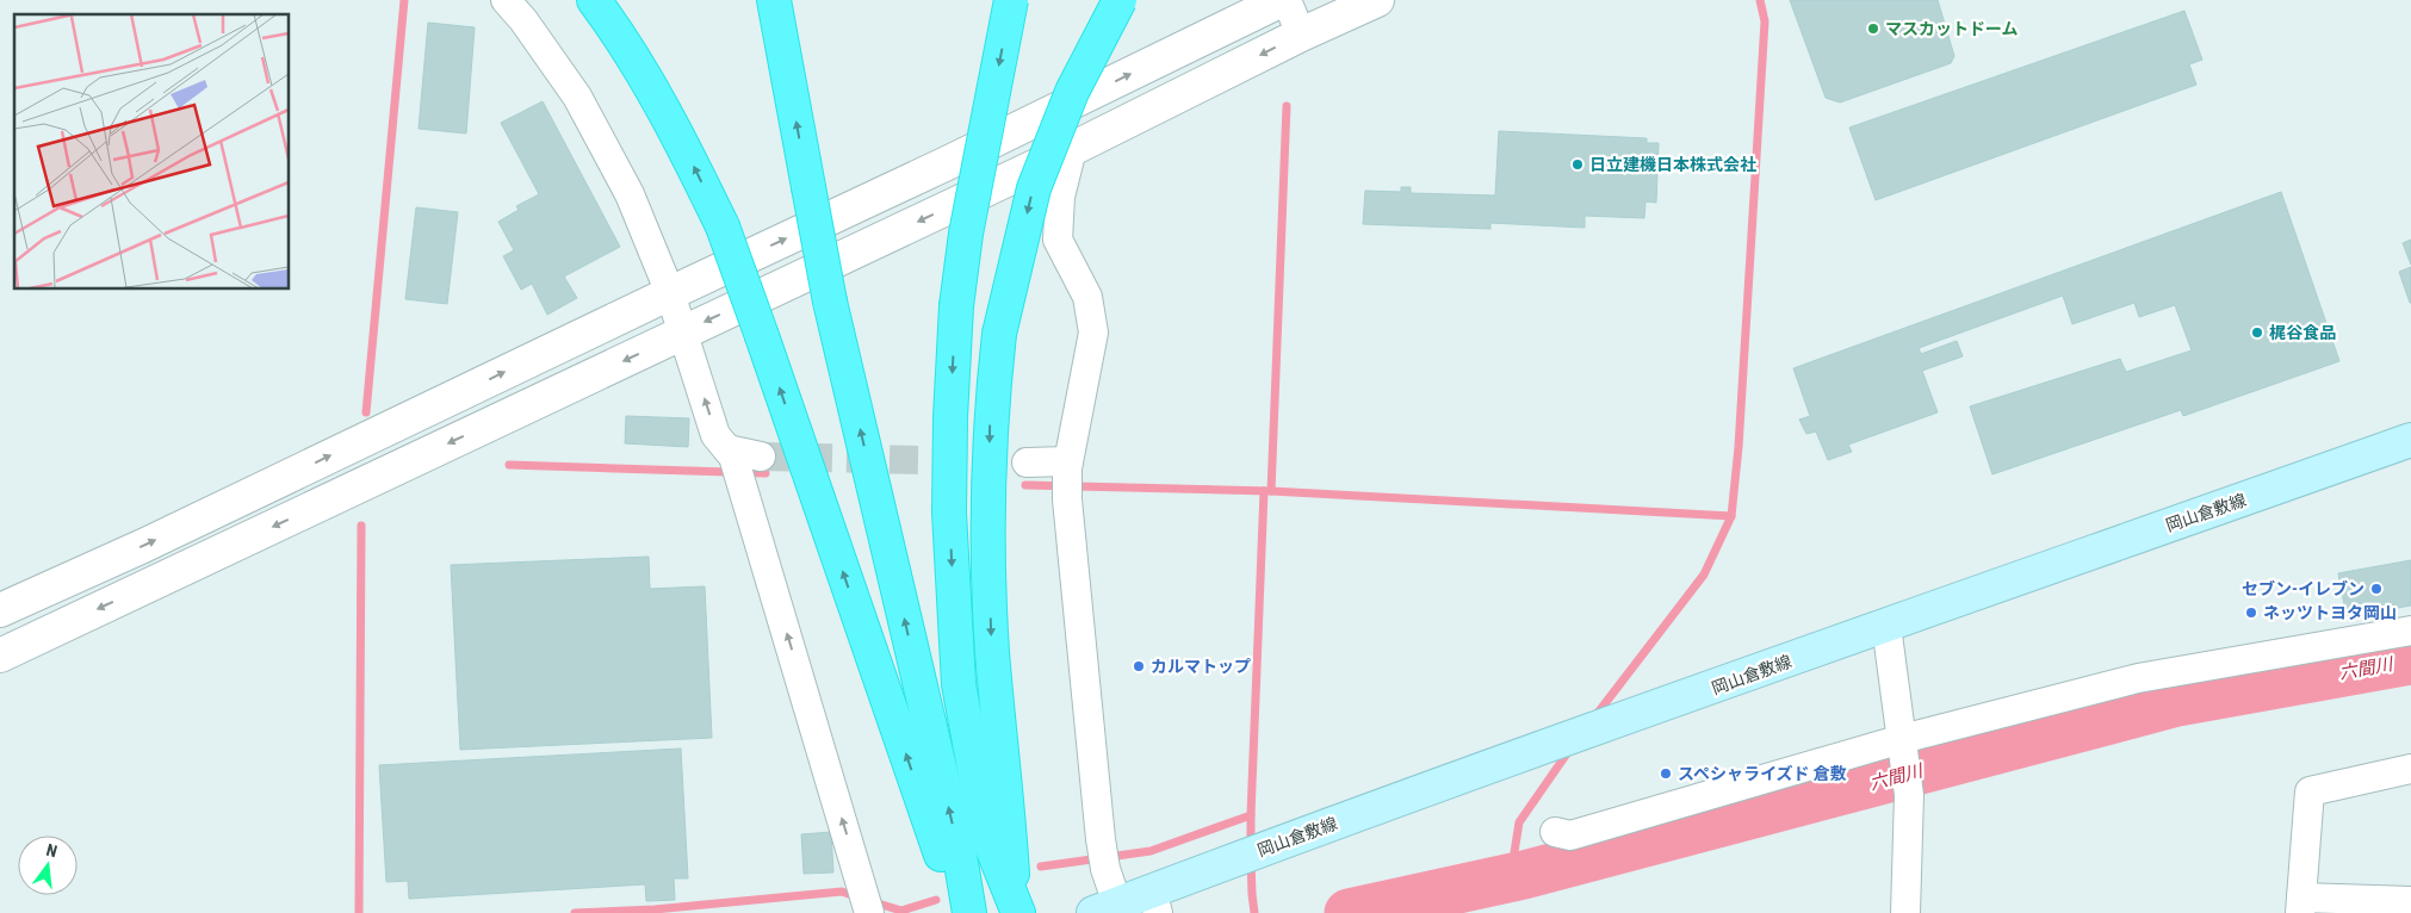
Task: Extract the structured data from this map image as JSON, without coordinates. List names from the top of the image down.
{
  "streets": {
    "main road": ["岡山倉敷線"]
  },
  "water": ["六間川"],
  "places": [
    "マスカットドーム",
    "日立建機日本株式会社",
    "梶谷食品",
    "セブン-イレブン",
    "ネッツトヨタ岡山",
    "カルマトップ",
    "スペシャライズド 倉敷"
  ],
  "north": "top"
}
